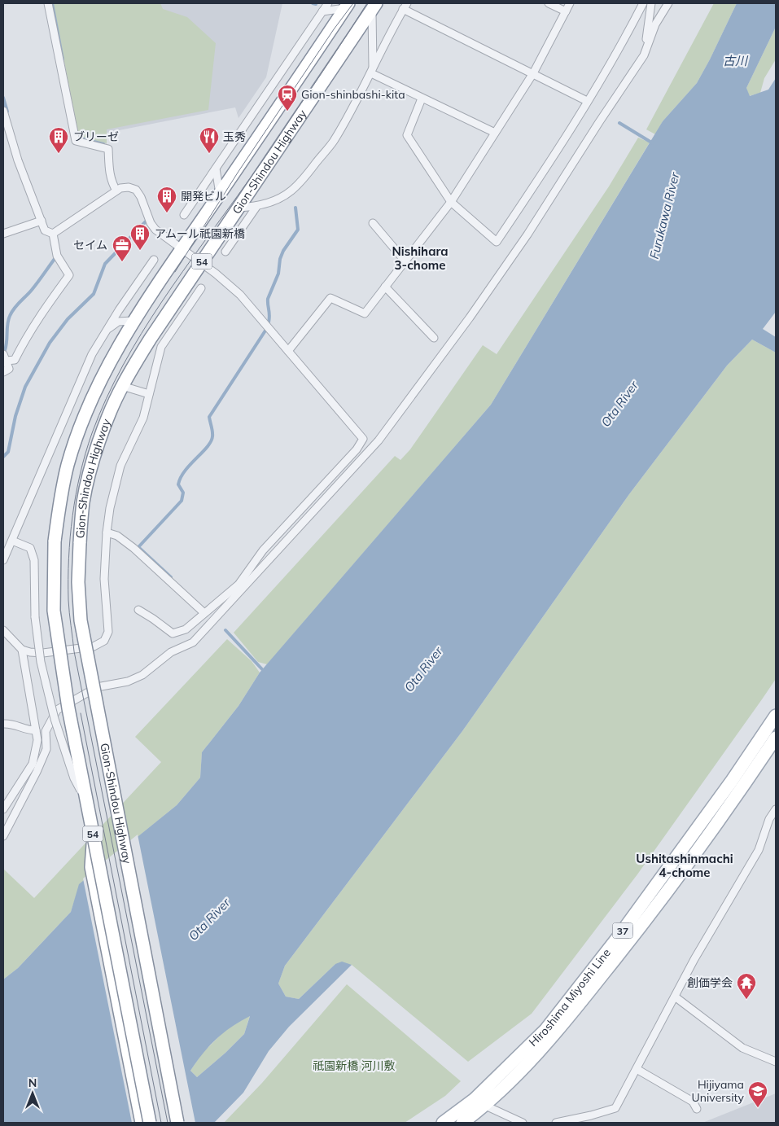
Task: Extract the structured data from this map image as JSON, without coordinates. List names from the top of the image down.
{
  "streets": {
    "main road": [
      "Gion-Shindou Highway",
      "54",
      "37",
      "Hiroshima Miyoshi Line"
    ]
  },
  "districts": ["Nishihara 3-chome", "Ushitashinmachi 4-chome"],
  "water": ["古川", "Furukawa River", "Ota River"],
  "parks": ["祇園新橋 河川敷"],
  "places": {
    "station": ["Gion-shinbashi-kita"],
    "building": ["ブリーゼ", "開発ビル", "アムール祇園新橋"],
    "restaurant": ["玉秀"],
    "office": ["セイム"],
    "temple": ["創価学会"],
    "school or university": ["Hijiyama University"]
  },
  "north": "top"
}
